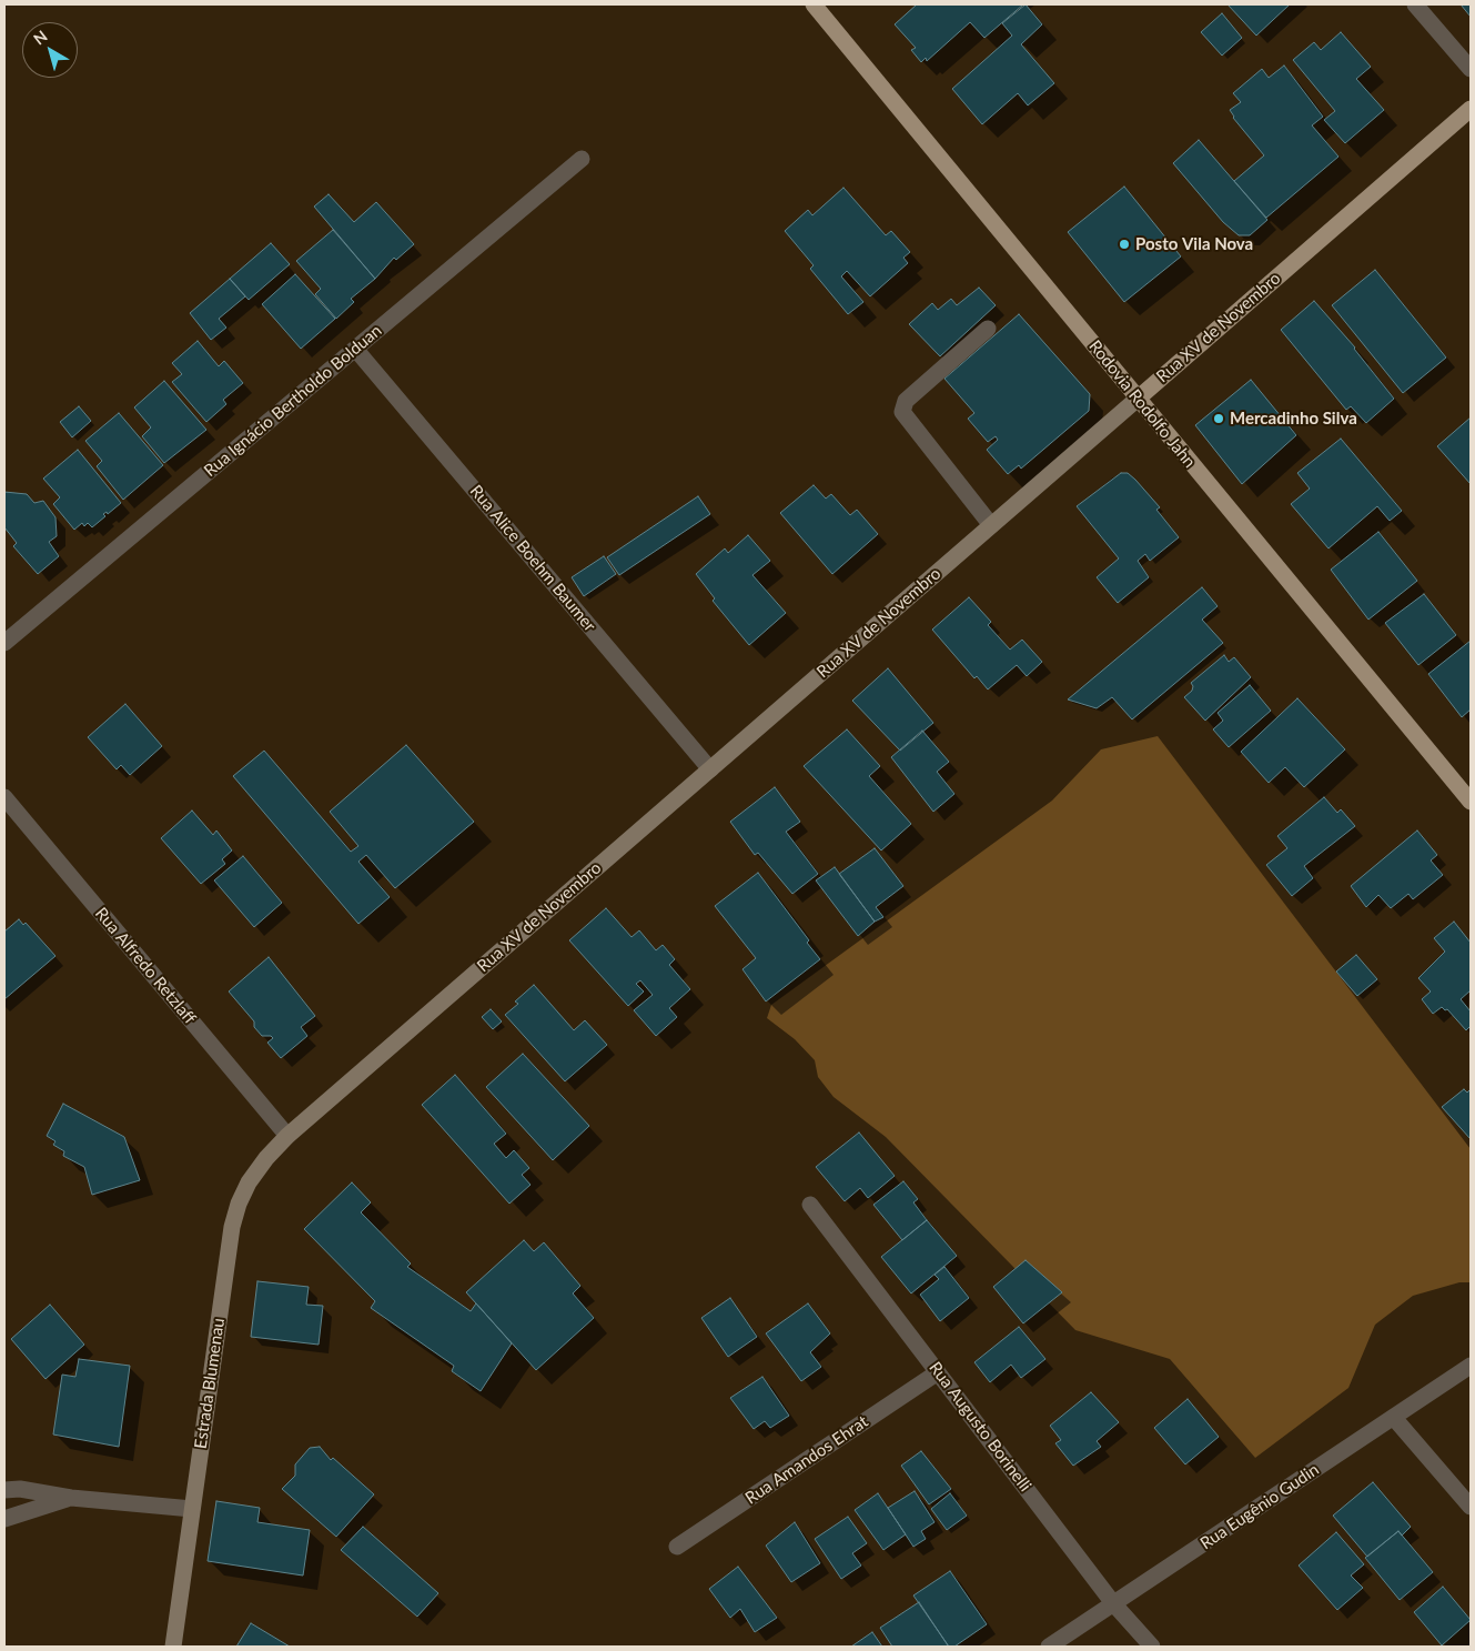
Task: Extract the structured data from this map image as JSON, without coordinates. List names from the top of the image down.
{
  "streets": {
    "main road": ["Rua XV de Novembro", "Rodovia Rodolfo Jahn"],
    "street": [
      "Rua Ignácio Bertholdo Bolduan",
      "Rua Alice Boehm Baumer",
      "Rua Alfredo Retzlaff",
      "Estrada Blumenau",
      "Rua Augusto Borinelli",
      "Rua Amandos Ehrat",
      "Rua Eugênio Gudin"
    ]
  },
  "crossings": [
    ["Rua XV de Novembro", "Rodovia Rodolfo Jahn"],
    ["Rua XV de Novembro", "Rua Alice Boehm Baumer"],
    ["Rua XV de Novembro", "Rua Alfredo Retzlaff"],
    ["Rua XV de Novembro", "Estrada Blumenau"],
    ["Rua Ignácio Bertholdo Bolduan", "Rua Alice Boehm Baumer"],
    ["Rua Alfredo Retzlaff", "Estrada Blumenau"],
    ["Rua Augusto Borinelli", "Rua Amandos Ehrat"],
    ["Rua Augusto Borinelli", "Rua Eugênio Gudin"]
  ],
  "places": ["Posto Vila Nova", "Mercadinho Silva"],
  "north": "top left"
}
